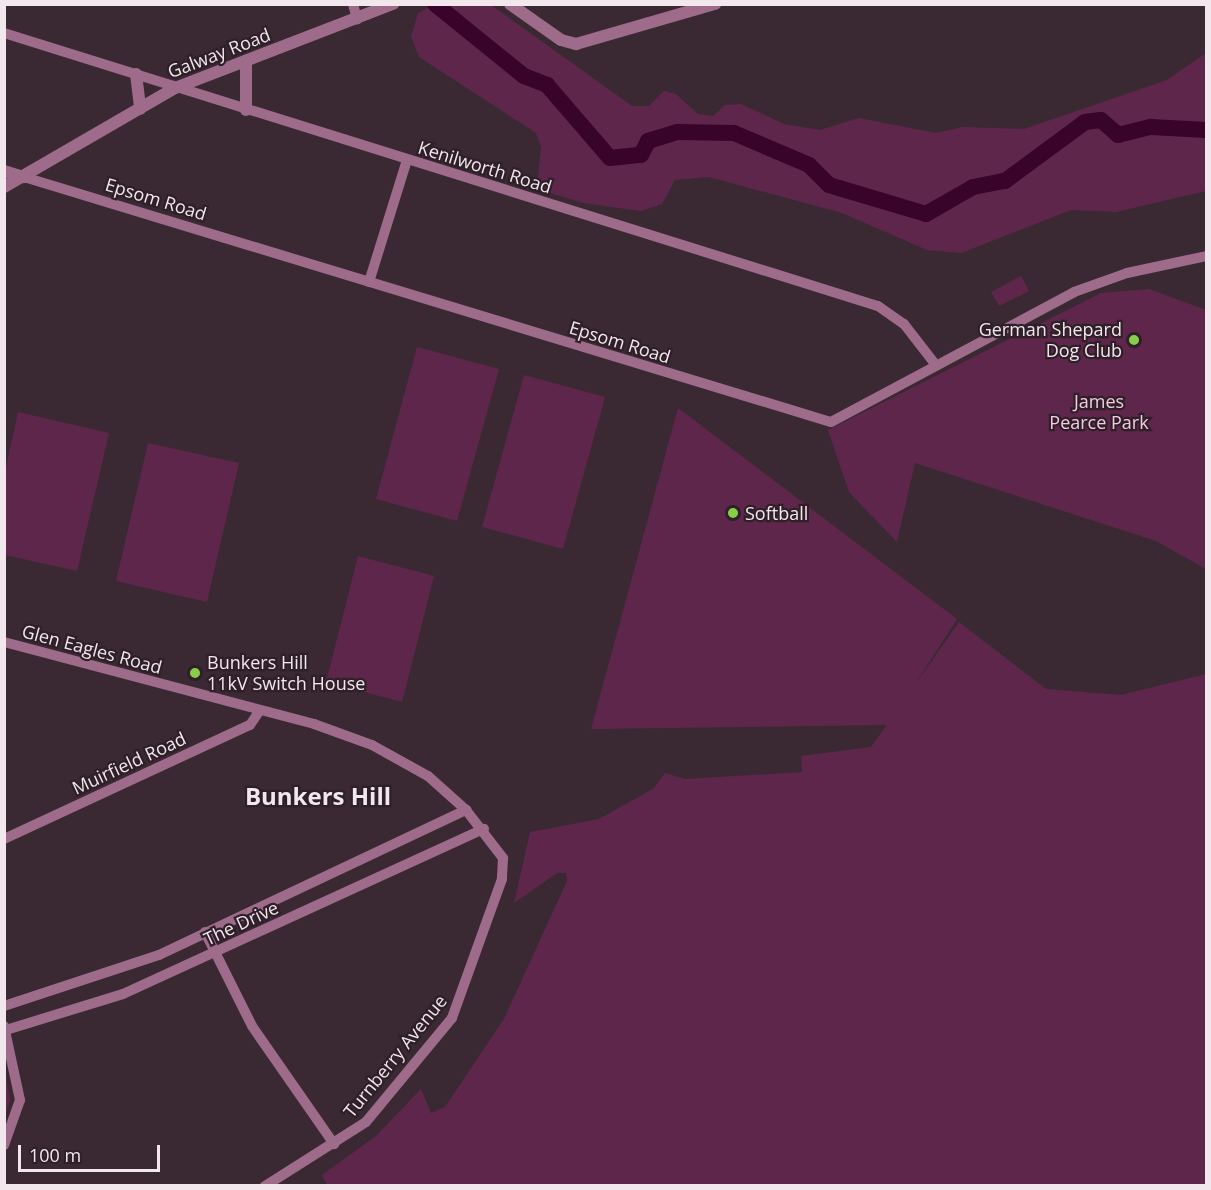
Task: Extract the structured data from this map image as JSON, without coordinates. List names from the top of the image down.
{
  "streets": {
    "street": [
      "Galway Road",
      "Kenilworth Road",
      "Epsom Road",
      "Glen Eagles Road",
      "Muirfield Road",
      "The Drive",
      "Turnberry Avenue"
    ]
  },
  "crossings": [
    ["Galway Road", "Kenilworth Road"],
    ["Galway Road", "Epsom Road"],
    ["Kenilworth Road", "Epsom Road"],
    ["Glen Eagles Road", "Muirfield Road"],
    ["Glen Eagles Road", "The Drive"],
    ["Glen Eagles Road", "Turnberry Avenue"],
    ["The Drive", "Turnberry Avenue"]
  ],
  "districts": ["Bunkers Hill"],
  "parks": ["James Pearce Park"],
  "places": ["German Shepard Dog Club", "Softball", "Bunkers Hill 11kV Switch House"],
  "scale_bar": "100 m"
}
